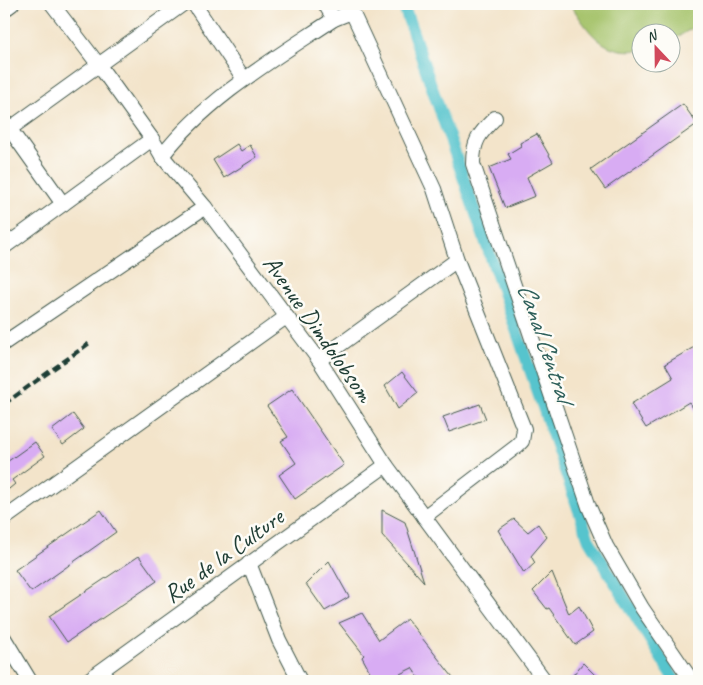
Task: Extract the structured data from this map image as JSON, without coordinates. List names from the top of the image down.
{
  "streets": {
    "street": ["Avenue Dimdolobsom", "Rue de la Culture"]
  },
  "crossings": [
    ["Avenue Dimdolobsom", "Rue de la Culture"]
  ],
  "water": ["Canal Central"],
  "north": "top"
}
